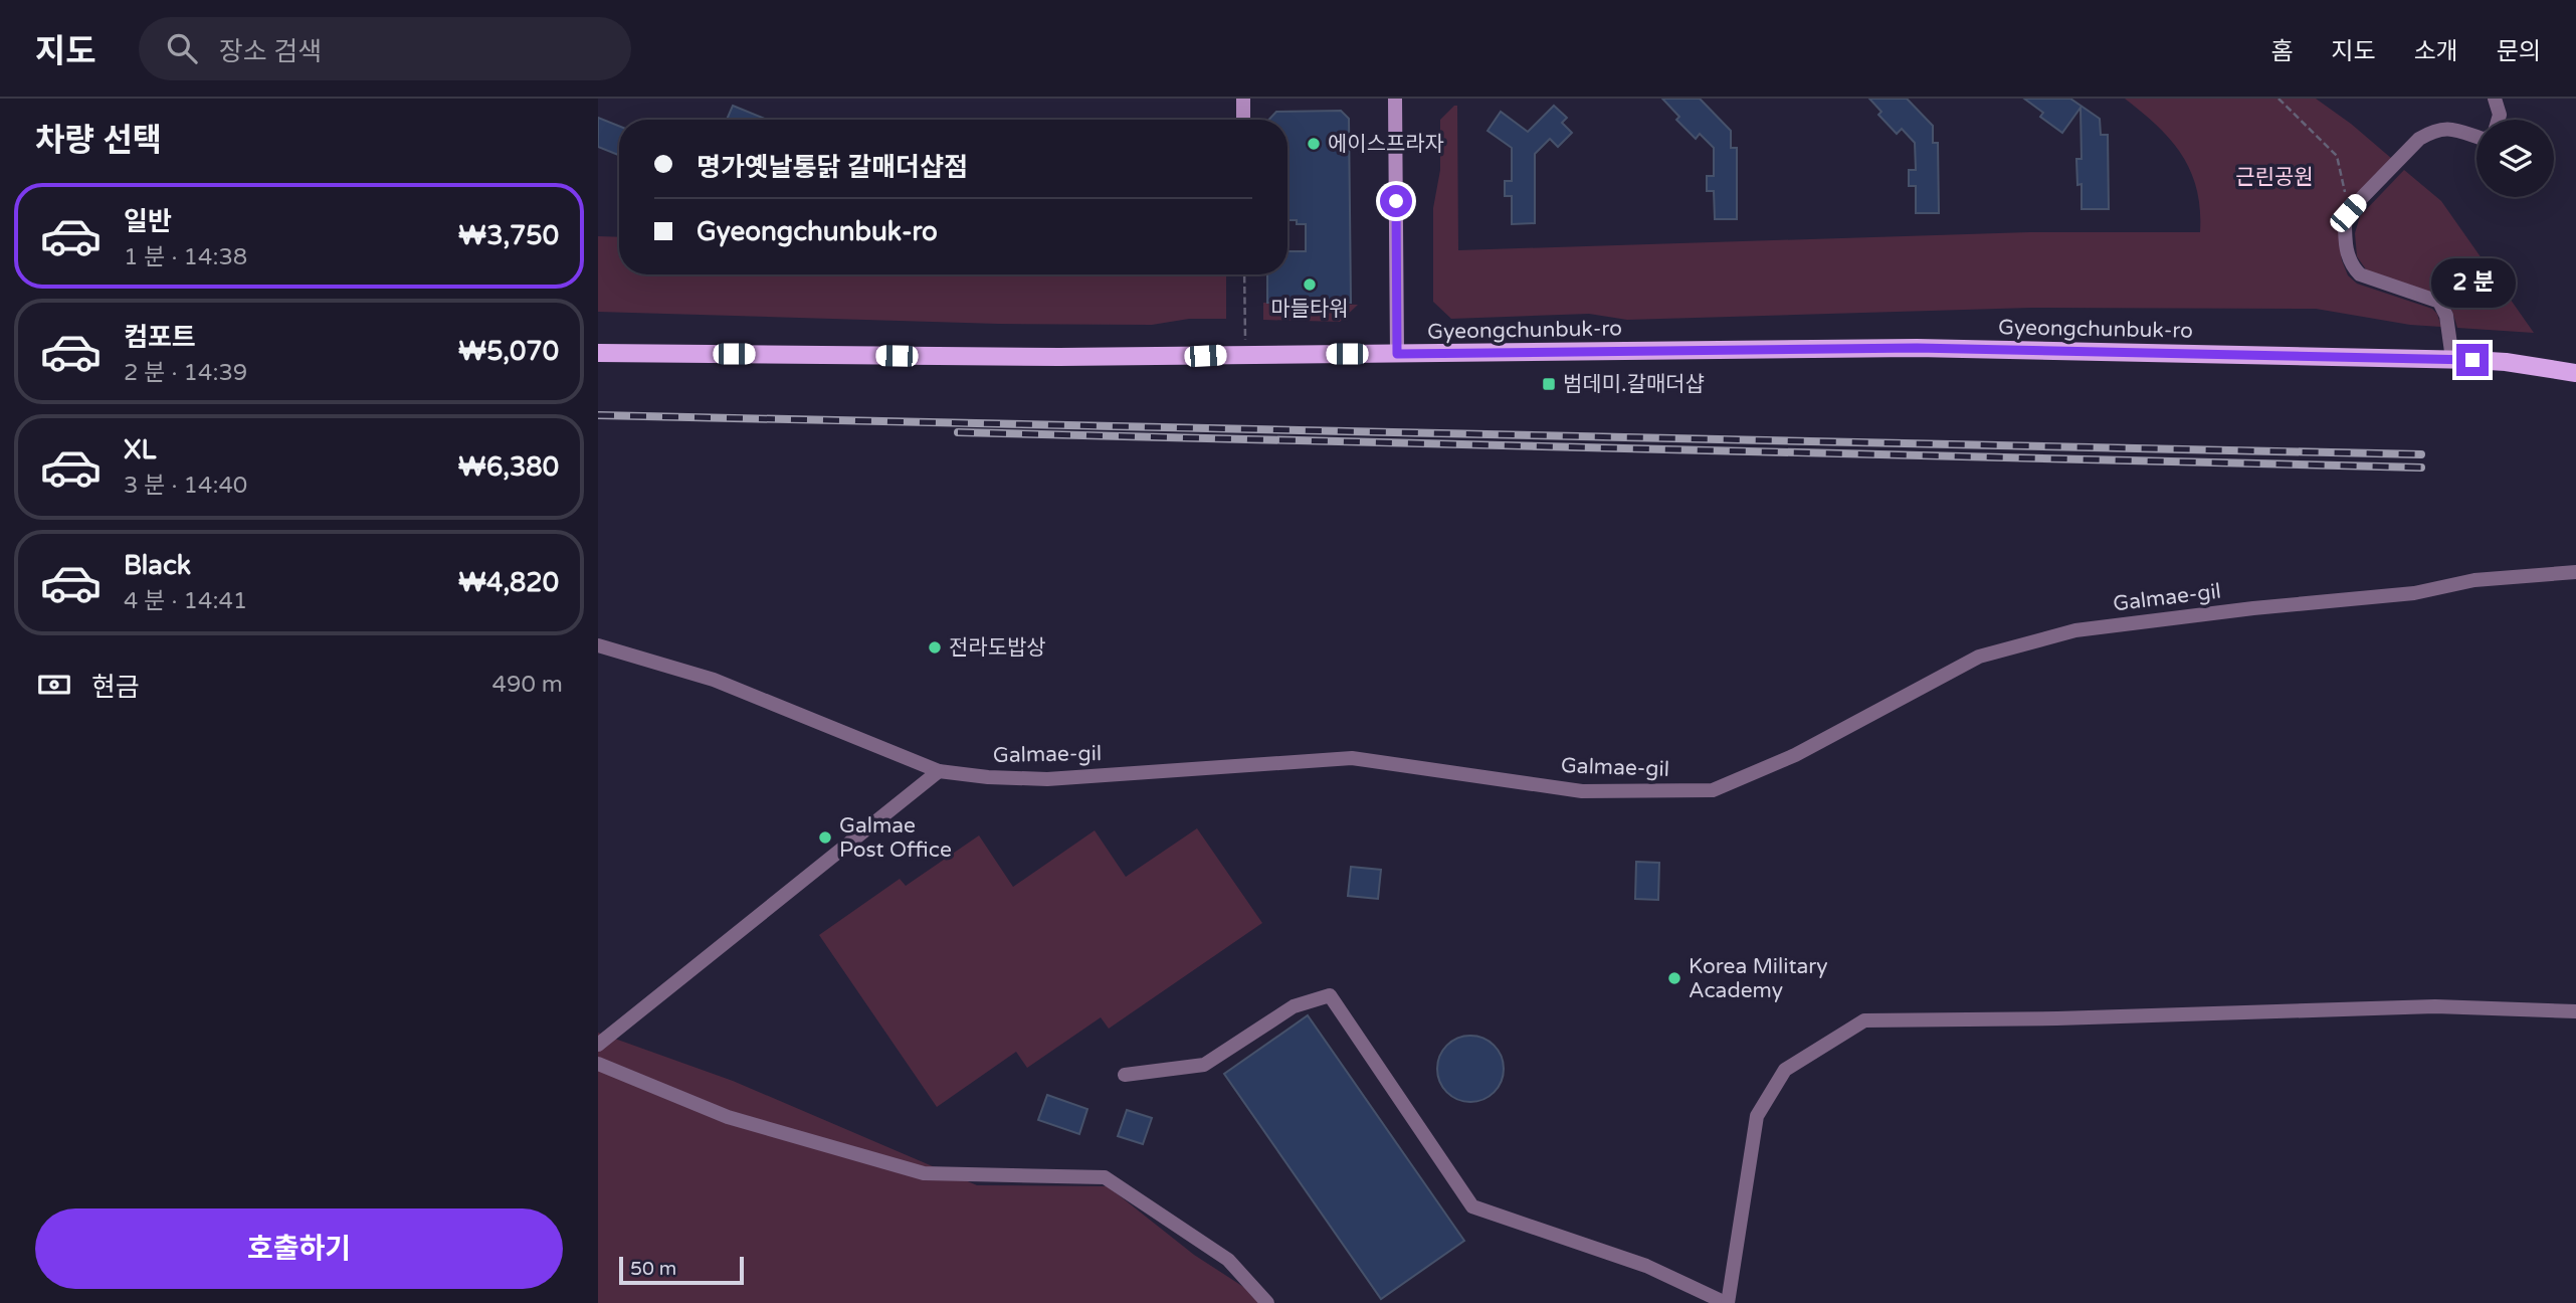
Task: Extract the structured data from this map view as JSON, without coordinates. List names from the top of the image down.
{
  "streets": {
    "main road": ["Gyeongchunbuk-ro"],
    "street": ["Galmae-gil"]
  },
  "parks": ["근린공원"],
  "places": {
    "other": [
      "에이스프라자",
      "마들타워",
      "전라도밥상",
      "Galmae Post Office",
      "Korea Military Academy"
    ],
    "transit": ["범데미.갈매더샵"]
  },
  "scale_bar": "50 m",
  "page": {
    "header": "지도",
    "search": "장소 검색",
    "nav": [
      "홈",
      "지도",
      "소개",
      "문의"
    ],
    "heading": "차량 선택",
    "banner": ["명가옛날통닭 갈매더샵점", "Gyeongchunbuk-ro"],
    "list": [
      {
        "name": "일반",
        "note": "1 분 · 14:38",
        "value": "₩3,750"
      },
      {
        "name": "컴포트",
        "note": "2 분 · 14:39",
        "value": "₩5,070"
      },
      {
        "name": "XL",
        "note": "3 분 · 14:40",
        "value": "₩6,380"
      },
      {
        "name": "Black",
        "note": "4 분 · 14:41",
        "value": "₩4,820"
      }
    ],
    "bubble": "2 분",
    "pay": ["현금", "490 m"],
    "buttons": "호출하기",
    "scale": "50 m"
  }
}
